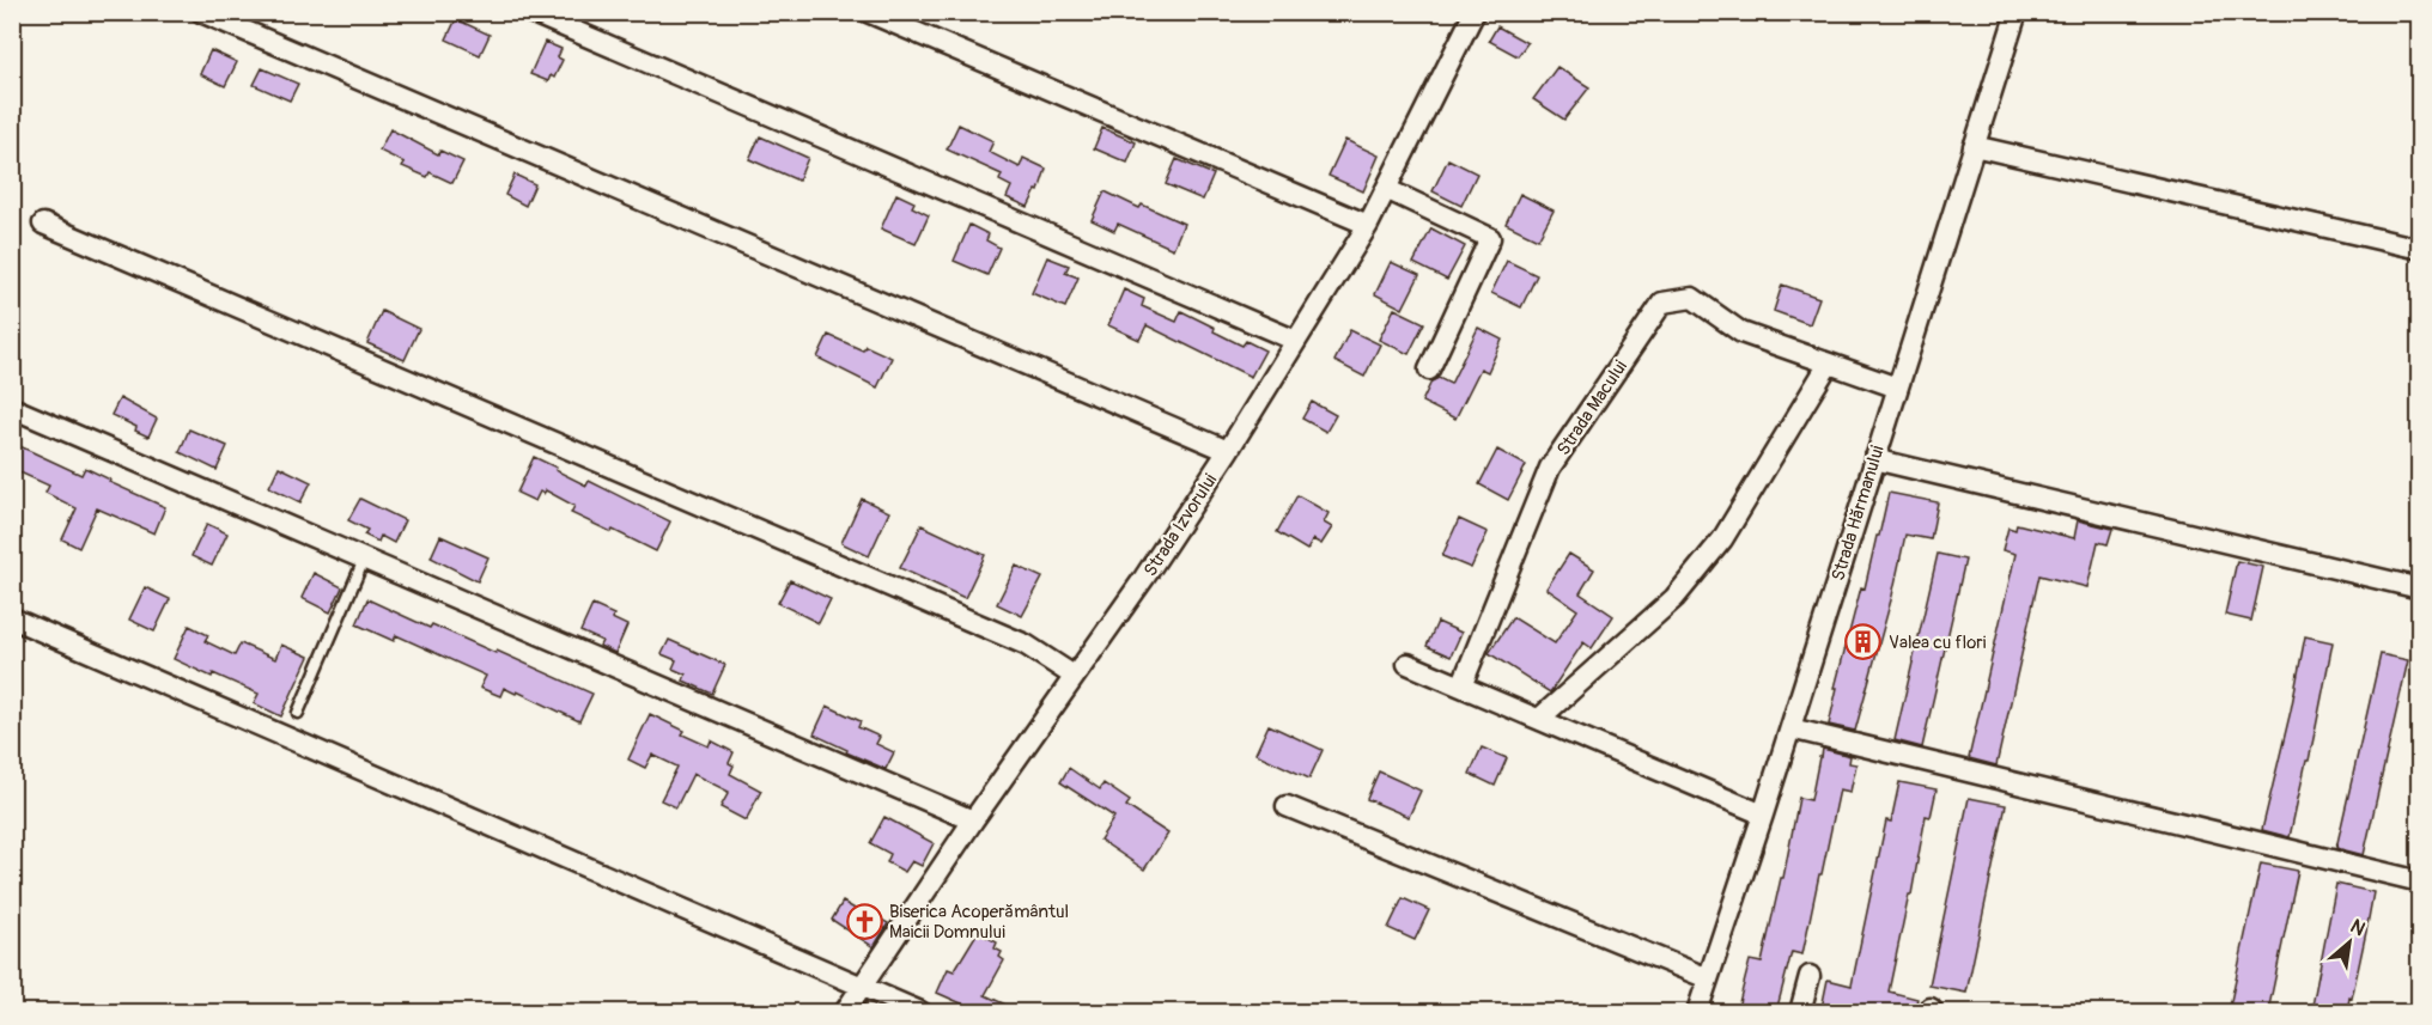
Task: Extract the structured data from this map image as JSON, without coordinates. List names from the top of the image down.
{
  "streets": {
    "street": ["Strada Macului", "Strada Hărmanului", "Strada Izvorului"]
  },
  "crossings": [
    ["Strada Macului", "Strada Hărmanului"]
  ],
  "places": {
    "building": ["Valea cu flori"],
    "church": ["Biserica Acoperământul Maicii Domnului"]
  },
  "north": "top right"
}
